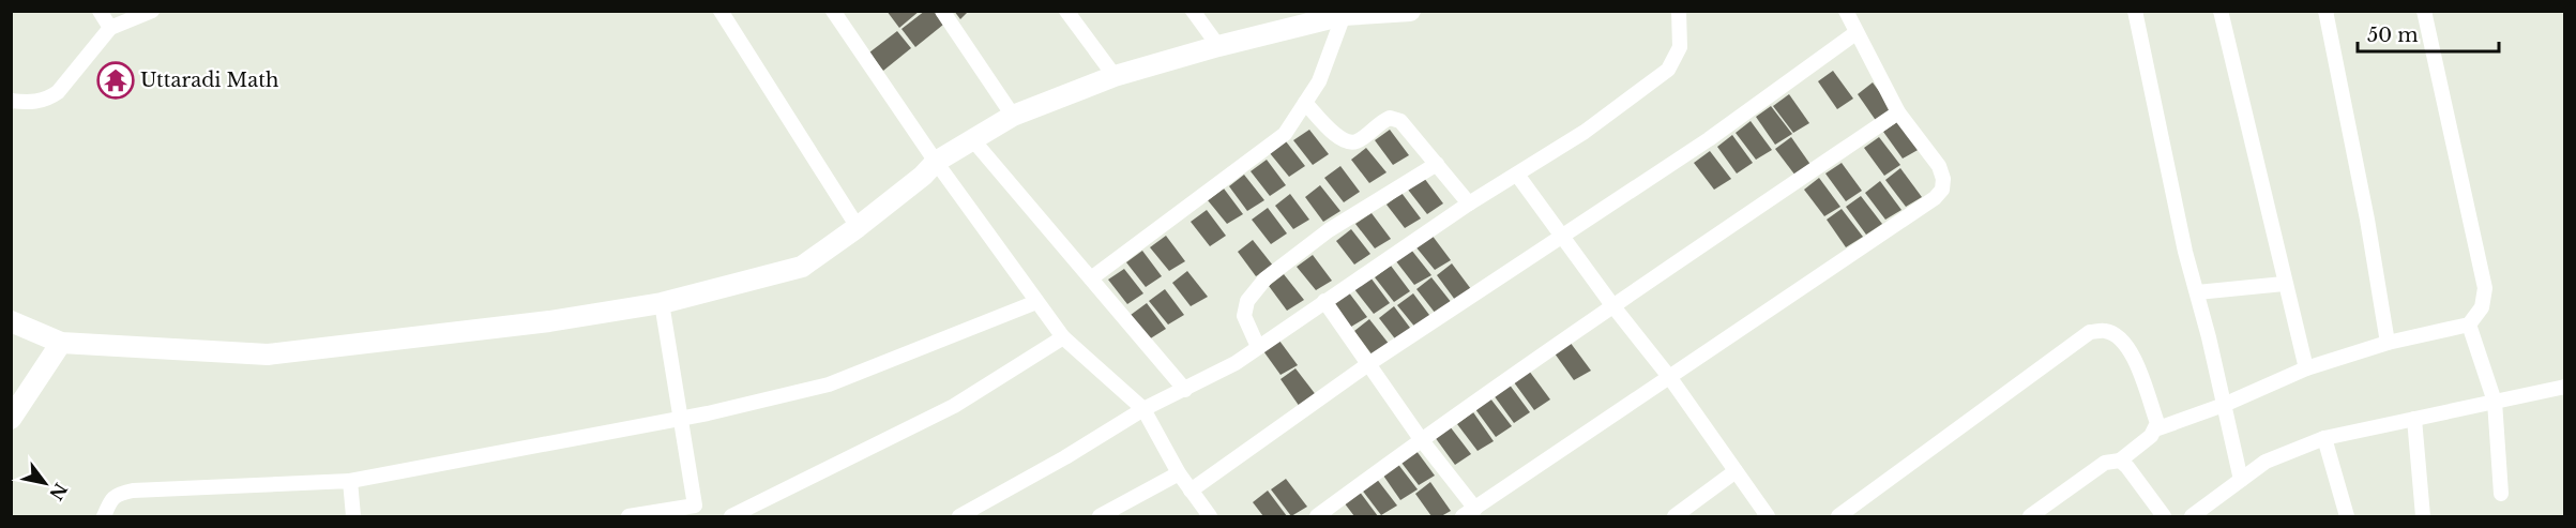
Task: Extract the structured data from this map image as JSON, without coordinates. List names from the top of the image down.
{
  "places": {
    "temple": ["Uttaradi Math"]
  },
  "scale_bar": "50 m",
  "north": "bottom right"
}
